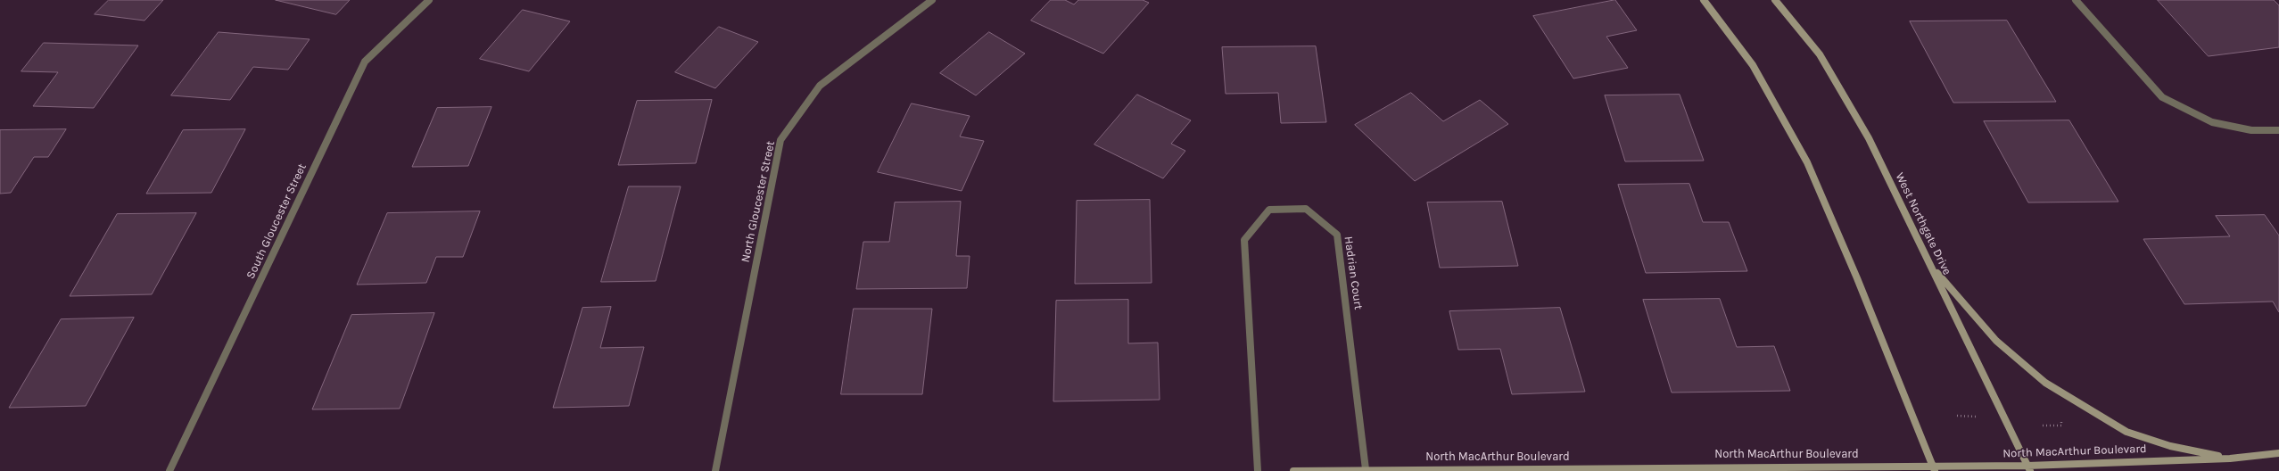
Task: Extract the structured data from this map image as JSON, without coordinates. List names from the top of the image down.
{
  "streets": {
    "main road": ["West Northgate Drive", "North MacArthur Boulevard"],
    "street": ["North Gloucester Street", "South Gloucester Street", "Hadrian Court"]
  },
  "crossings": [
    ["West Northgate Drive", "North MacArthur Boulevard"],
    ["Hadrian Court", "North MacArthur Boulevard"]
  ]
}
